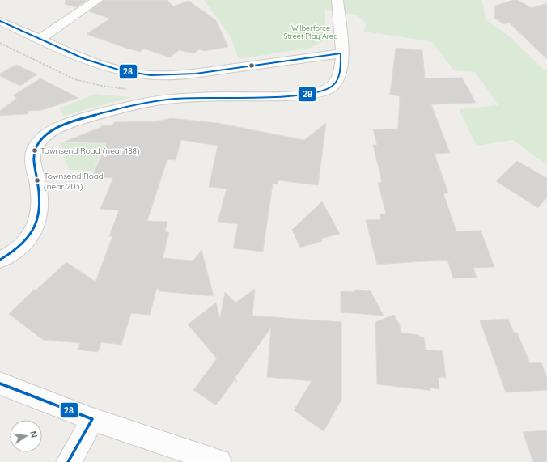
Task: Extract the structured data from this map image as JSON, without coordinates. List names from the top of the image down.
{
  "parks": ["Wilberforce Street Play Area"],
  "places": ["Townsend Road (near 188)", "Townsend Road (near 203)"],
  "lines": ["transit line 28"],
  "north": "right"
}
